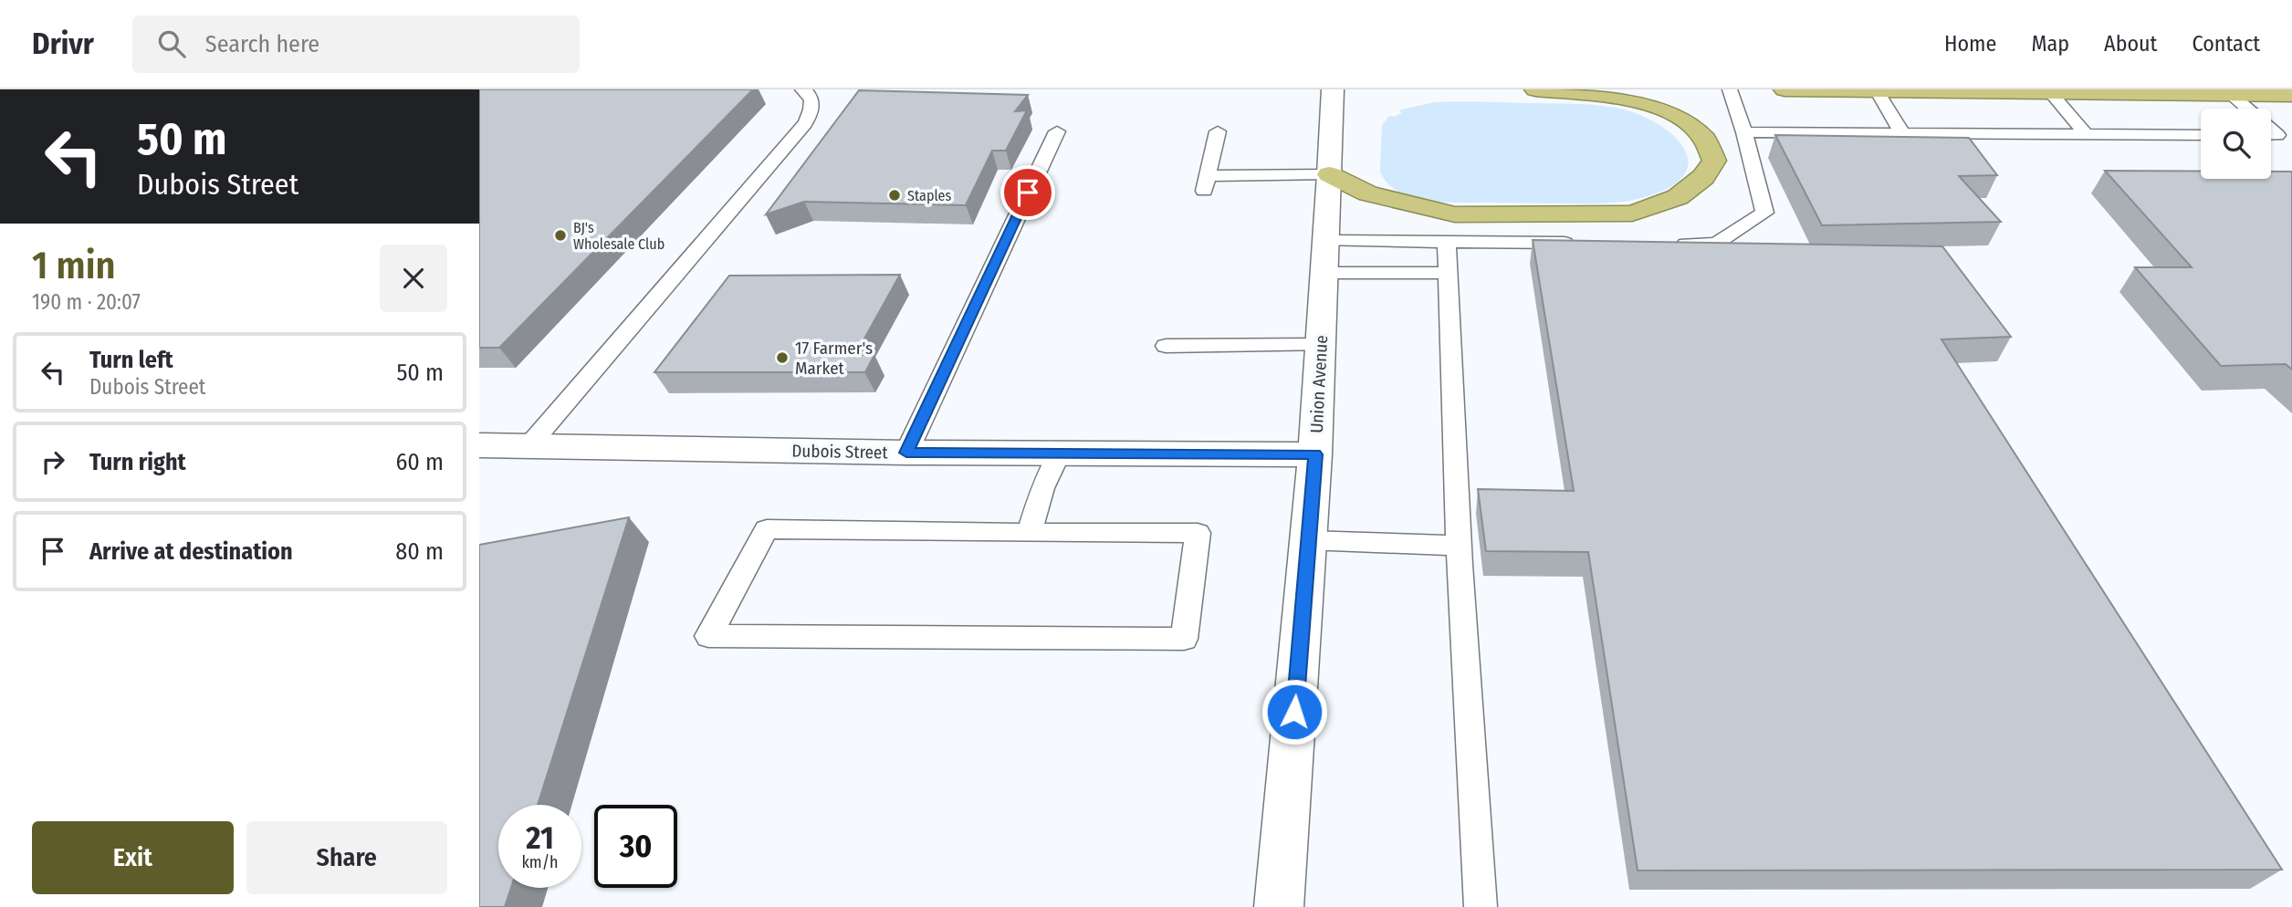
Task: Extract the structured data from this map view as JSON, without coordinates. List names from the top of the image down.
{
  "streets": {
    "street": ["Union Avenue", "Dubois Street"]
  },
  "crossings": [
    ["Union Avenue", "Dubois Street"]
  ],
  "places": ["Staples", "BJ's Wholesale Club", "17 Farmer's Market"],
  "page": {
    "header": "Drivr",
    "search": "Search here",
    "nav": [
      "Home",
      "Map",
      "About",
      "Contact"
    ],
    "turn": ["50 m", "Dubois Street"],
    "heading": ["1 min", "190 m · 20:07"],
    "list": [
      {
        "name": "Turn left",
        "note": "Dubois Street",
        "value": "50 m"
      },
      {
        "name": "Turn right",
        "value": "60 m"
      },
      {
        "name": "Arrive at destination",
        "value": "80 m"
      }
    ],
    "speed": "21 km/h",
    "limit": "30",
    "buttons": ["Exit", "Share"]
  }
}
